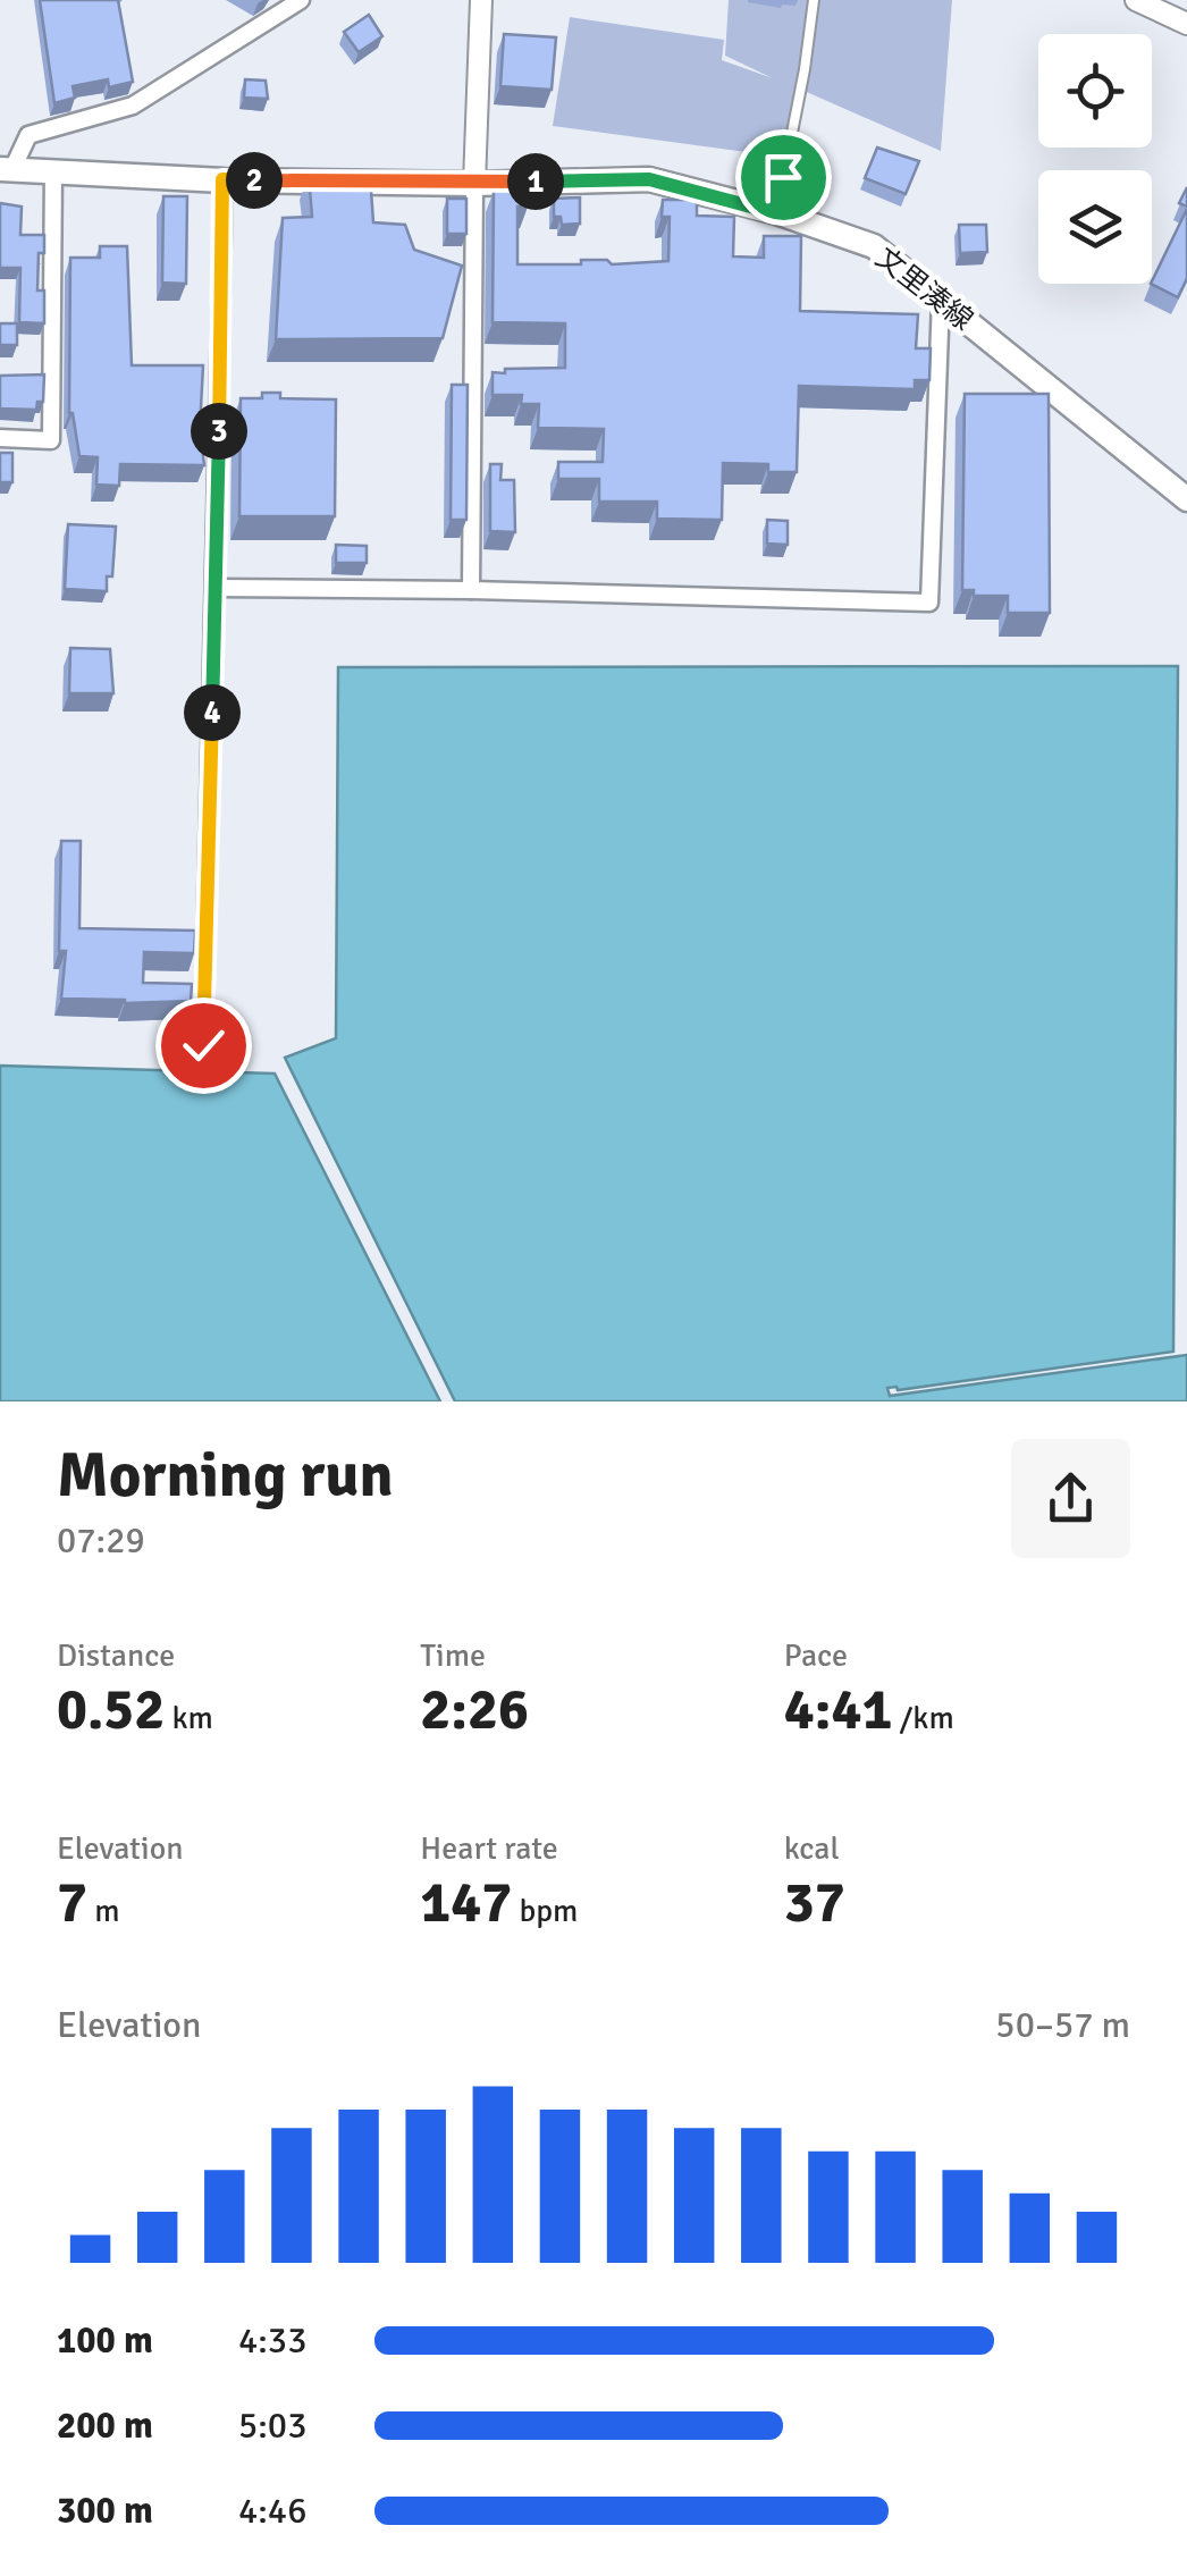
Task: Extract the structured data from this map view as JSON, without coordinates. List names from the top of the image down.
{
  "streets": {
    "main road": ["文里湊線"]
  },
  "page": {
    "pins": [
      "2",
      "1",
      "3",
      "4"
    ],
    "heading": ["Morning run", "07:29"],
    "stats": [
      ["Distance", "0.52 km"],
      ["Time", "2:26"],
      ["Pace", "4:41 /km"],
      ["Elevation", "7 m"],
      ["Heart rate", "147 bpm"],
      ["kcal", "37"]
    ],
    "chart": ["Elevation", "50–57 m"],
    "list": [
      {
        "name": "100 m",
        "note": "4:33"
      },
      {
        "name": "200 m",
        "note": "5:03"
      },
      {
        "name": "300 m",
        "note": "4:46"
      }
    ]
  }
}
